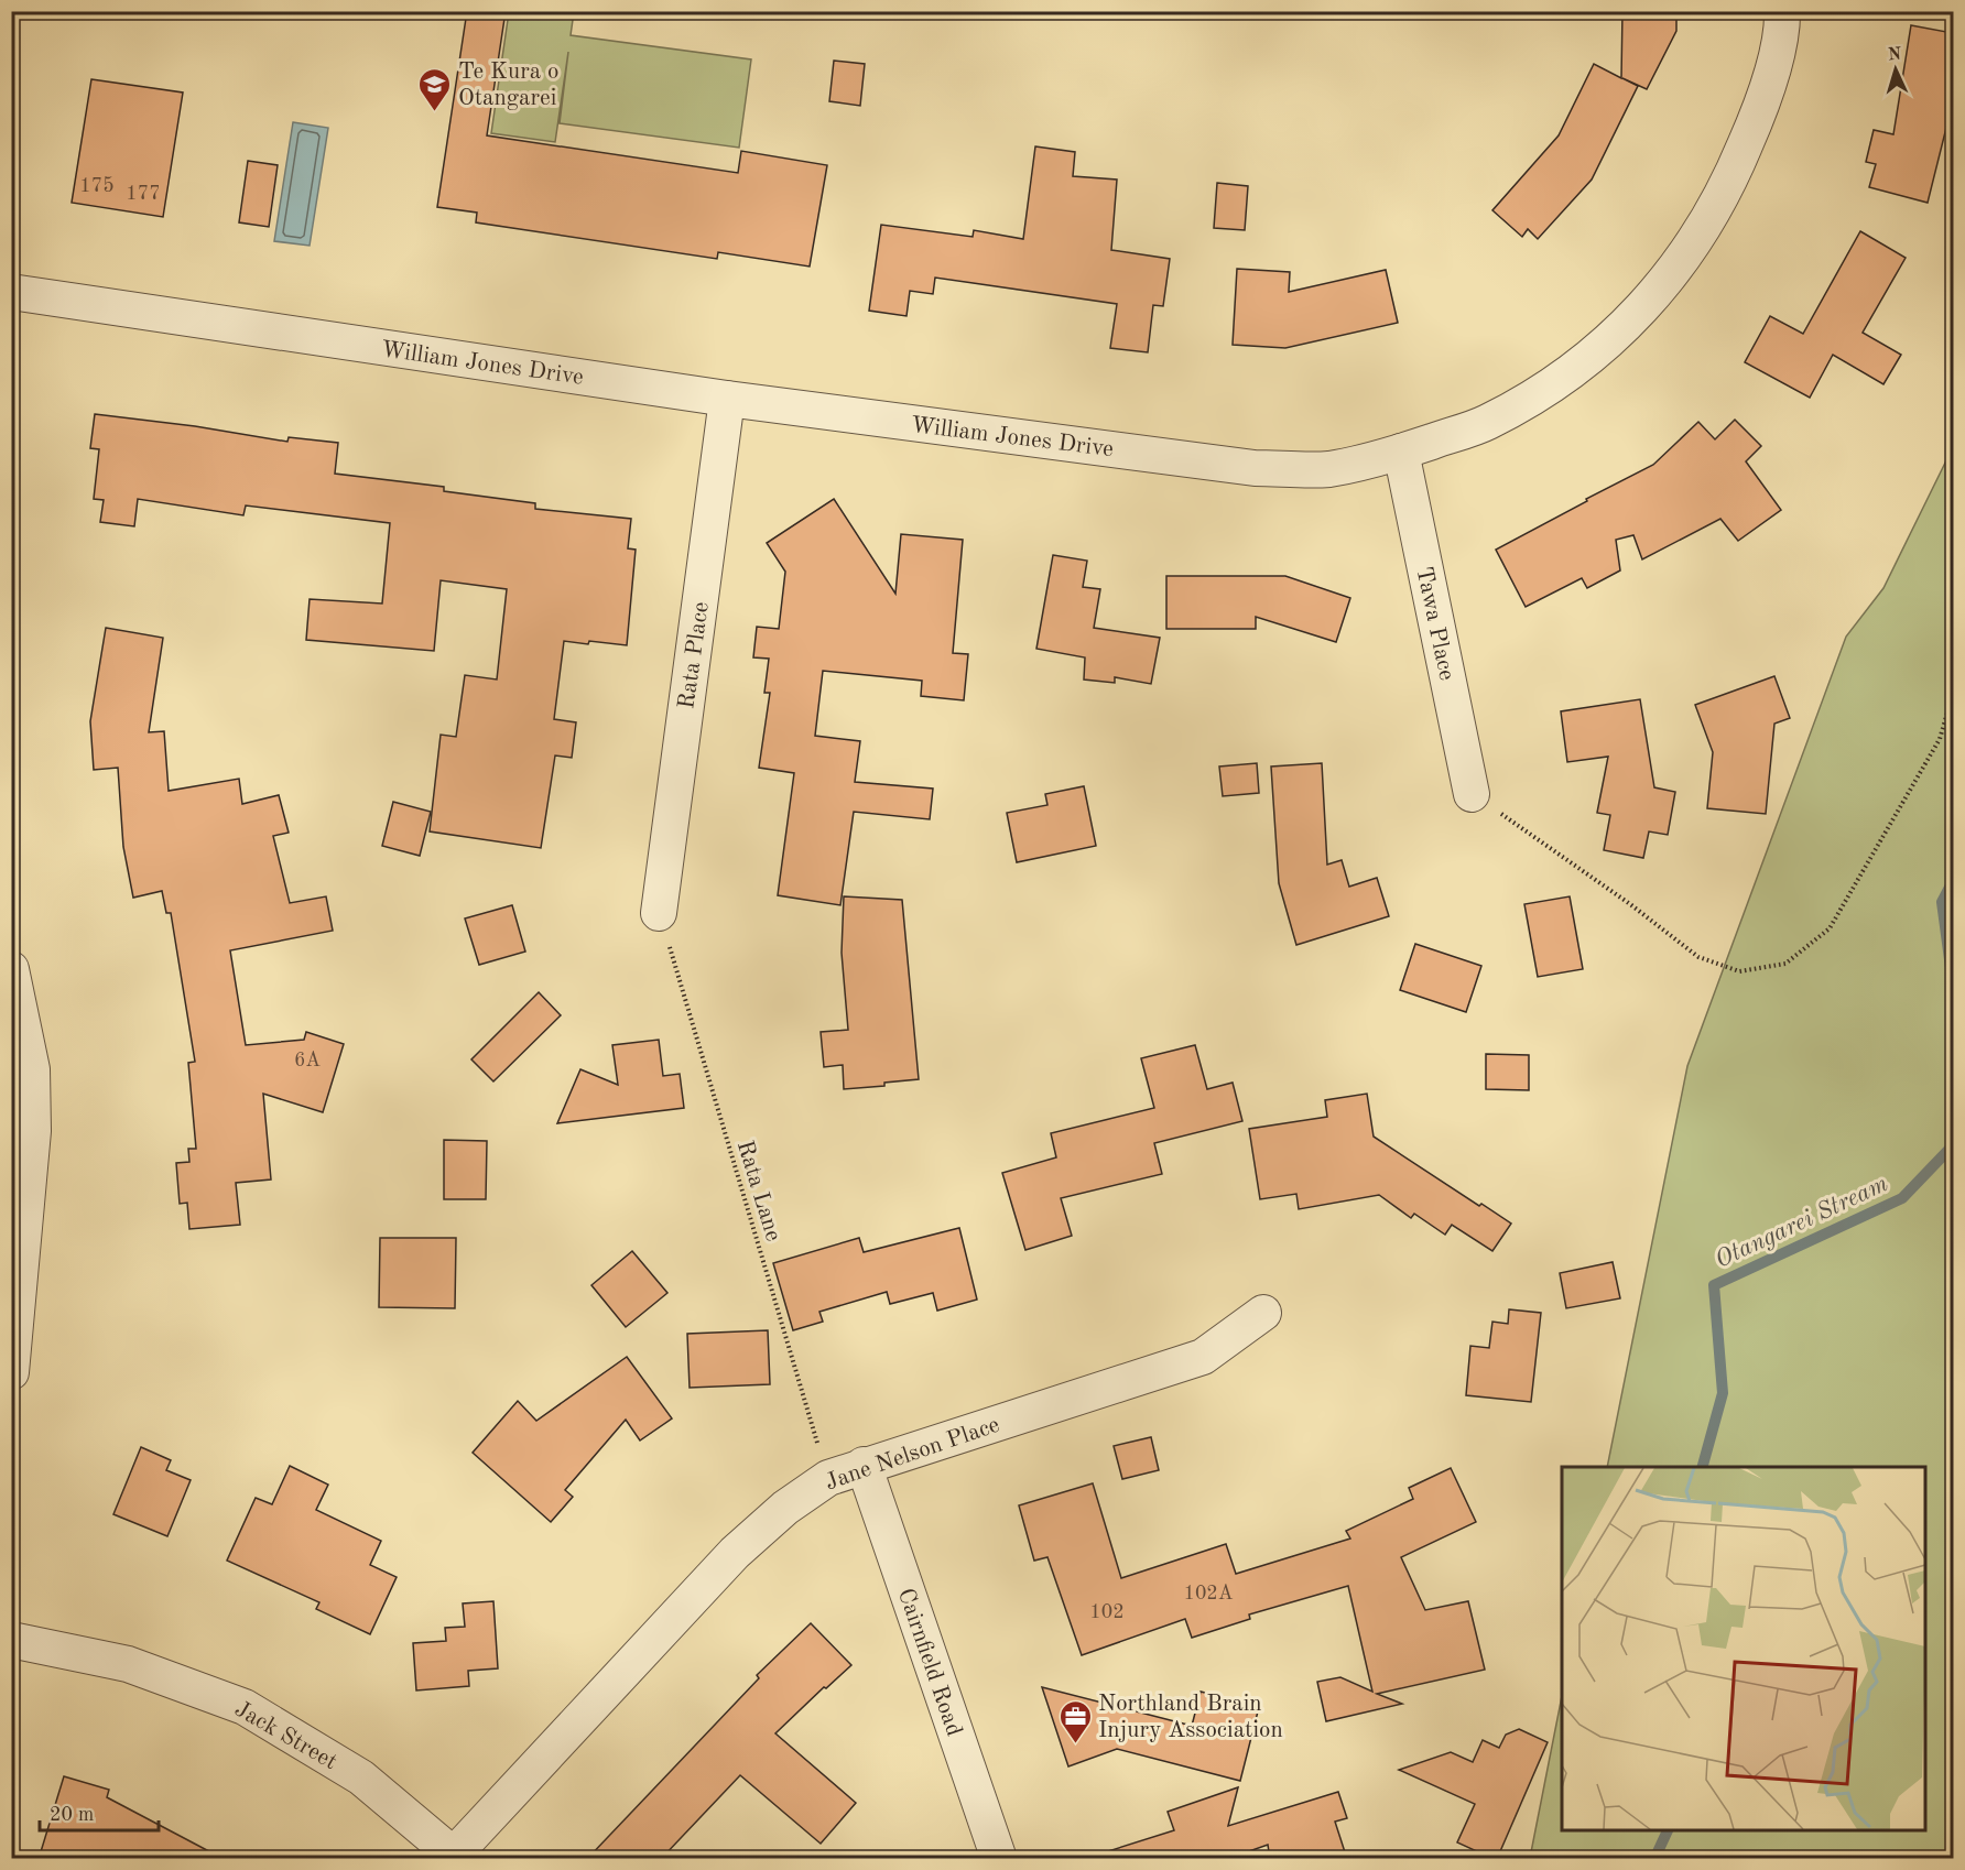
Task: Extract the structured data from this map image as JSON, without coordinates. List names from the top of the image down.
{
  "streets": {
    "street": [
      "William Jones Drive",
      "Tawa Place",
      "Rata Place",
      "Jane Nelson Place",
      "Cairnfield Road",
      "Jack Street"
    ],
    "path": ["Rata Lane"]
  },
  "crossings": [
    ["William Jones Drive", "Tawa Place"],
    ["William Jones Drive", "Rata Place"],
    ["Rata Place", "Rata Lane"],
    ["Rata Lane", "Jane Nelson Place"],
    ["Jane Nelson Place", "Cairnfield Road"],
    ["Jane Nelson Place", "Jack Street"]
  ],
  "water": ["Otangarei Stream"],
  "places": {
    "school or university": ["Te Kura o Otangarei"],
    "office": ["Northland Brain Injury Association"]
  },
  "house_numbers": [
    "175",
    "177",
    "6A",
    "102A",
    "102"
  ],
  "scale_bar": "20 m",
  "north": "top"
}
